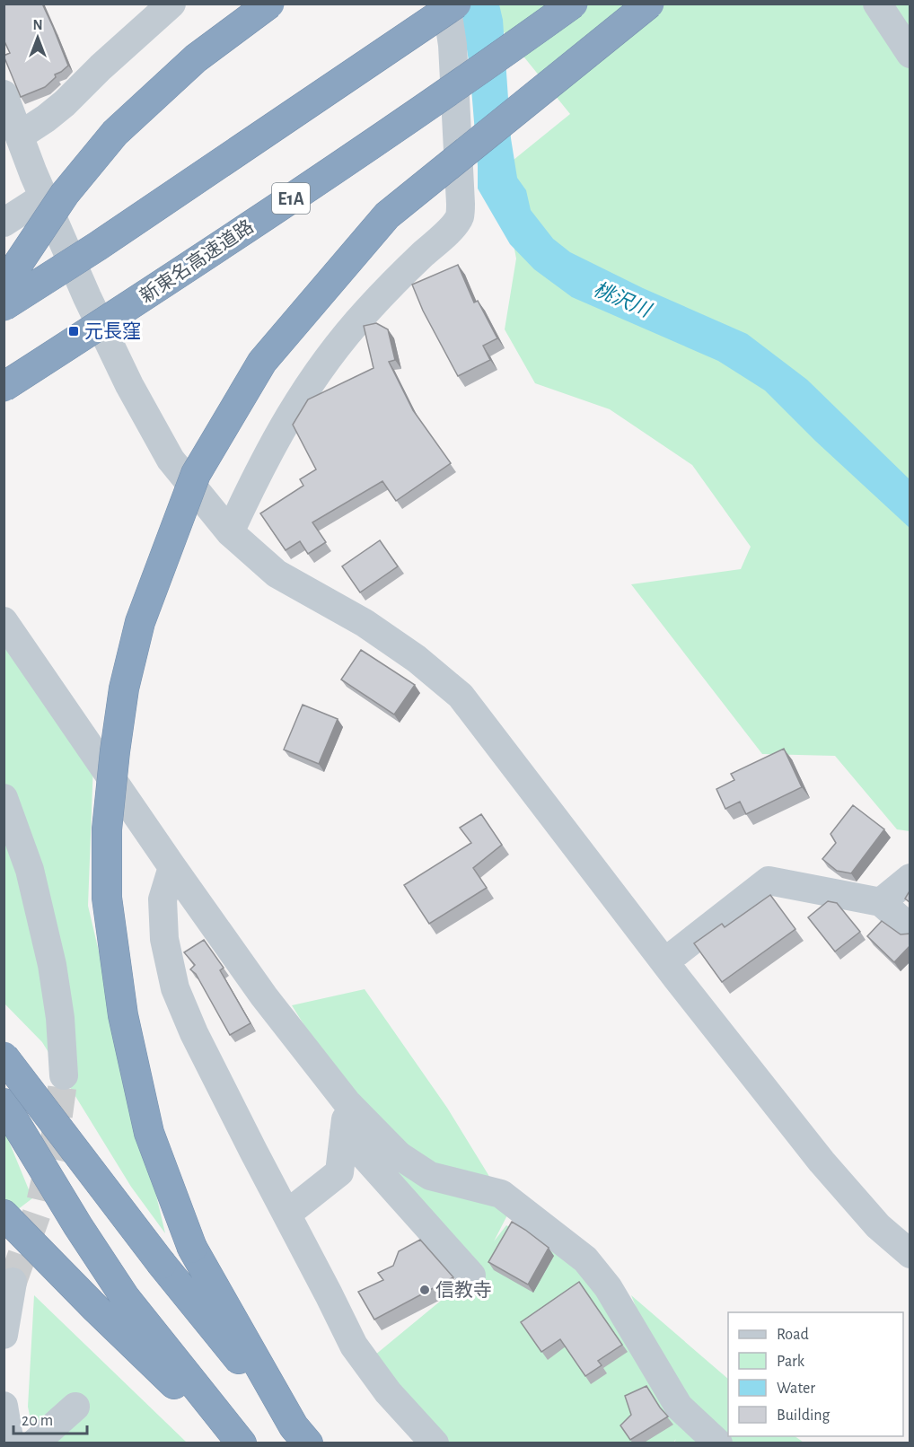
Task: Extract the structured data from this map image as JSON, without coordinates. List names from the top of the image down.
{
  "streets": {
    "highway": ["E1A", "新東名高速道路"]
  },
  "water": ["桃沢川"],
  "places": {
    "transit": ["元長窪"],
    "other": ["信教寺"]
  },
  "legend": [
    "Road",
    "Park",
    "Water",
    "Building"
  ],
  "scale_bar": "20 m",
  "north": "top"
}
